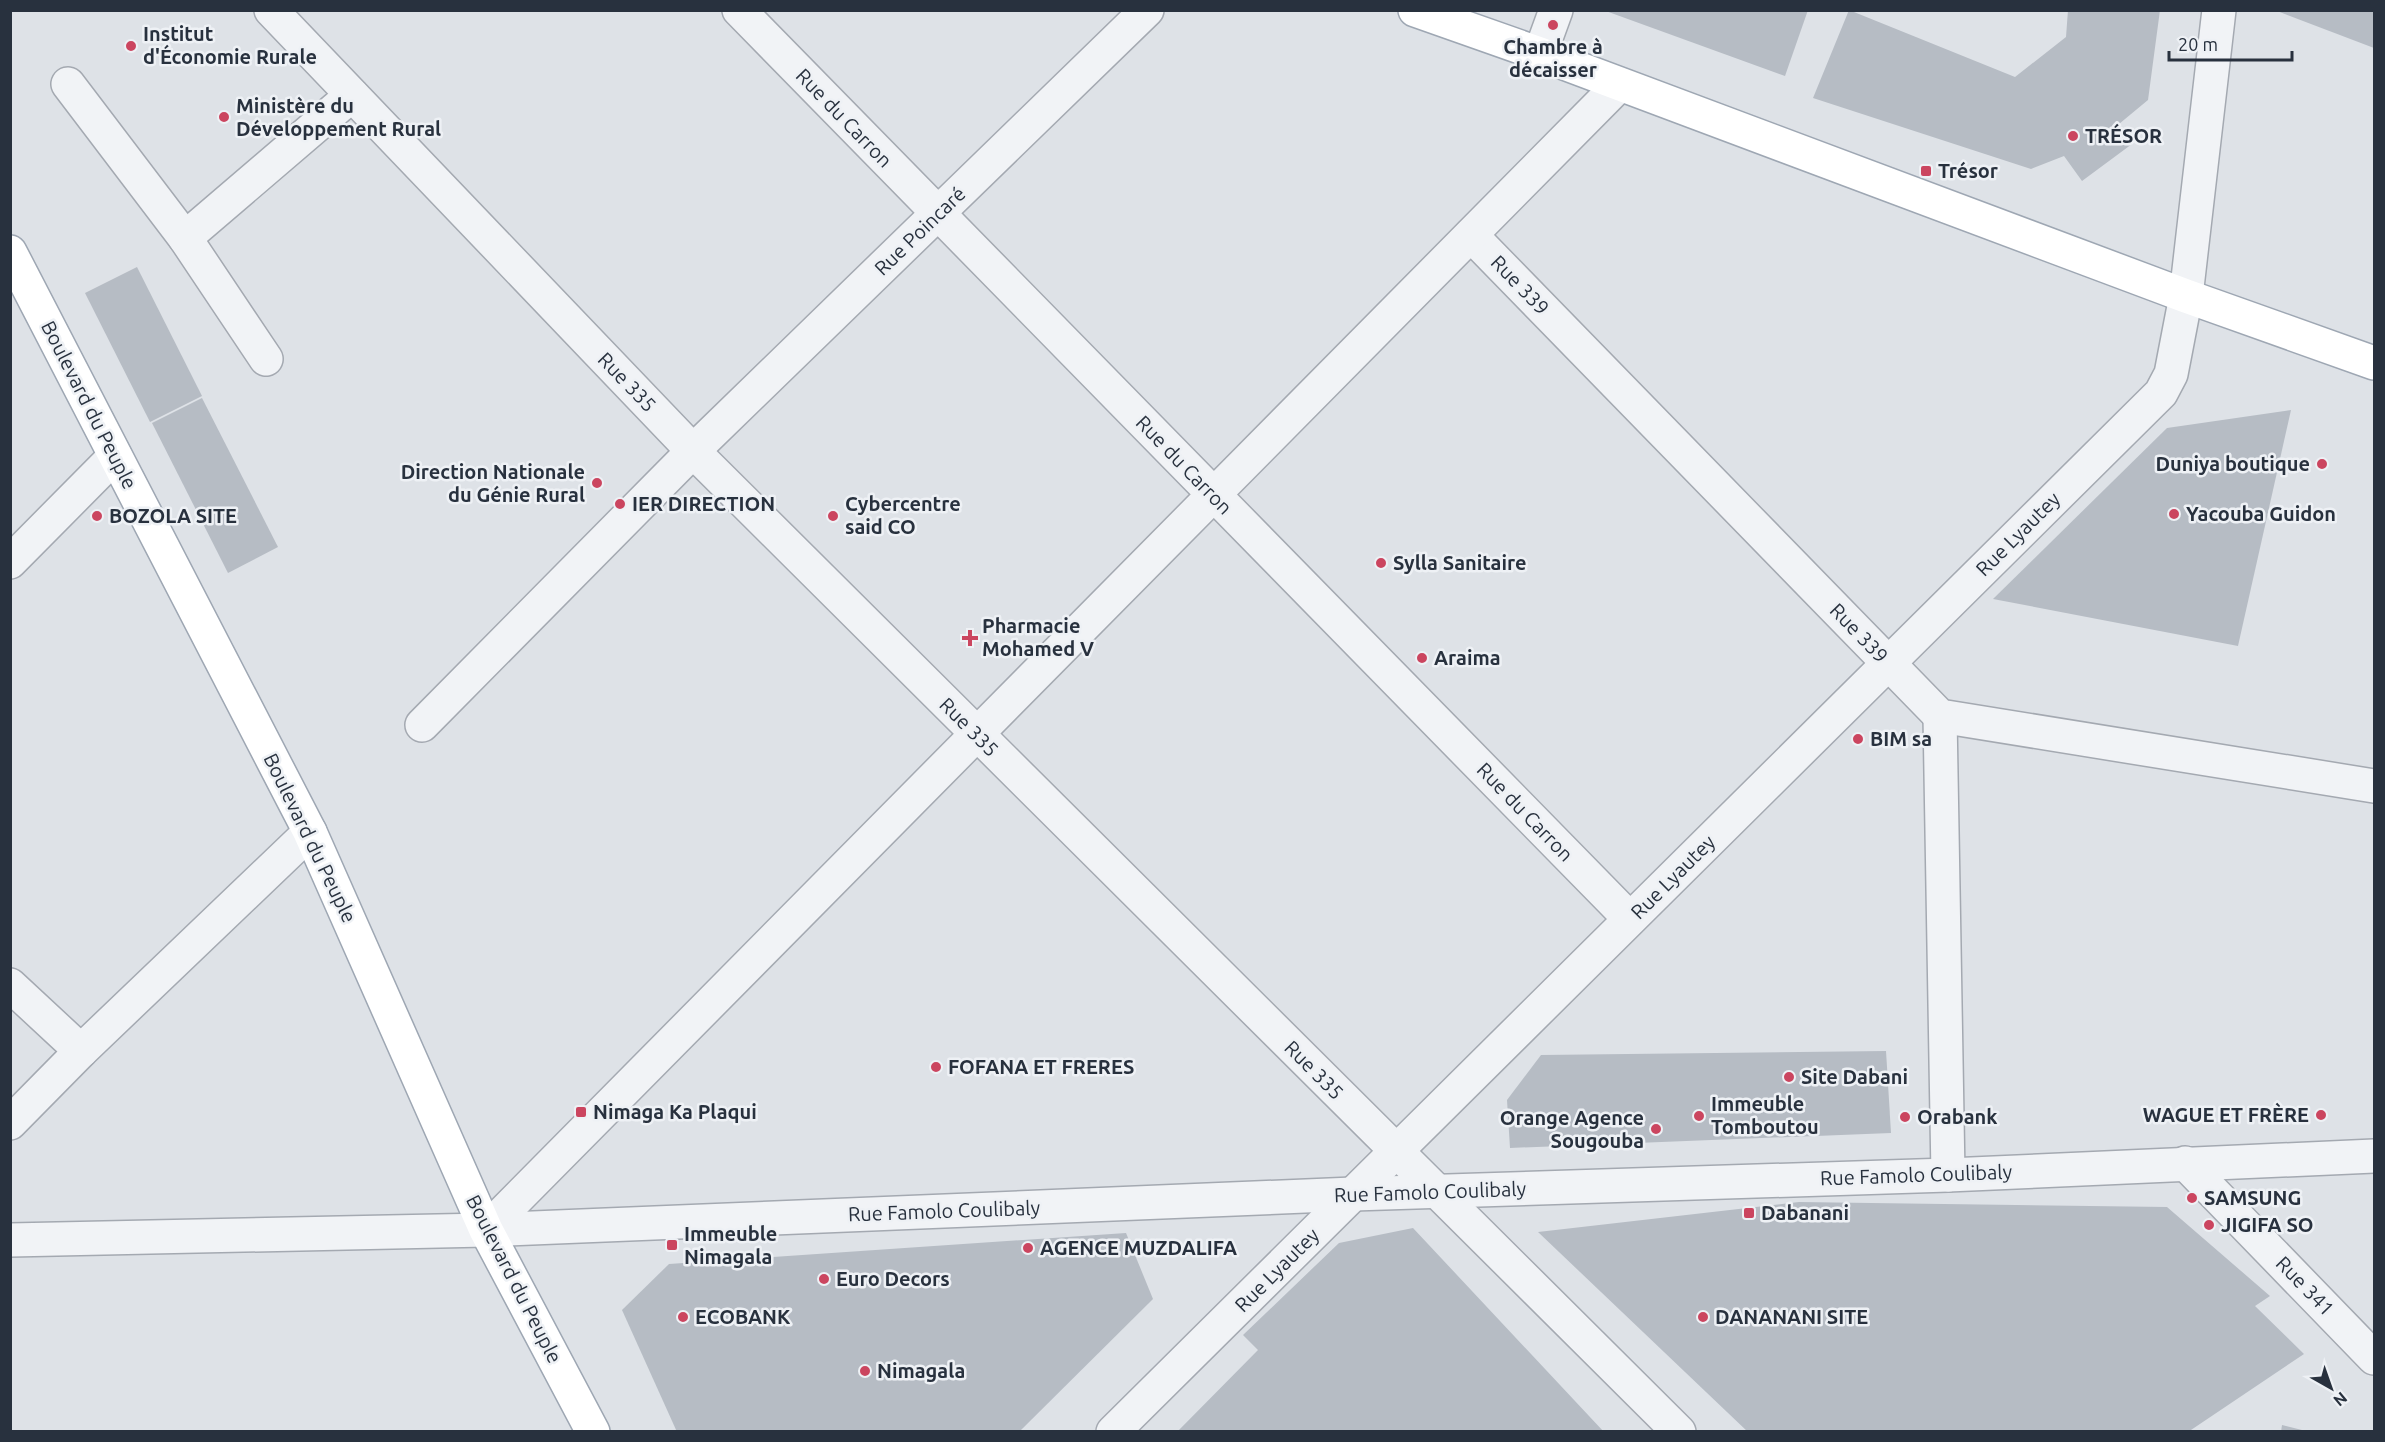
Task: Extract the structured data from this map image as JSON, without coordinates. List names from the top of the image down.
{
  "streets": {
    "main road": ["Boulevard du Peuple"],
    "street": [
      "Rue du Carron",
      "Rue Poincaré",
      "Rue 339",
      "Rue 335",
      "Rue Lyautey",
      "Rue Famolo Coulibaly",
      "Rue 341"
    ]
  },
  "crossings": [
    ["Rue du Carron", "Rue Poincaré"],
    ["Rue du Carron", "Rue Lyautey"],
    ["Rue Poincaré", "Rue 335"],
    ["Rue 339", "Rue Lyautey"],
    ["Rue 335", "Rue Lyautey"],
    ["Rue 335", "Rue Famolo Coulibaly"],
    ["Boulevard du Peuple", "Rue Famolo Coulibaly"],
    ["Rue Lyautey", "Rue Famolo Coulibaly"],
    ["Rue Famolo Coulibaly", "Rue 341"]
  ],
  "places": {
    "other": [
      "Chambre à décaisser",
      "Institut d'Économie Rurale",
      "Ministère du Développement Rural",
      "TRÉSOR",
      "Duniya boutique",
      "Direction Nationale du Génie Rural",
      "IER DIRECTION",
      "Yacouba Guidon",
      "BOZOLA SITE",
      "Cybercentre said CO",
      "Sylla Sanitaire",
      "Araima",
      "BIM sa",
      "FOFANA ET FRERES",
      "Site Dabani",
      "WAGUE ET FRÈRE",
      "Immeuble Tomboutou",
      "Orabank",
      "Orange Agence Sougouba",
      "SAMSUNG",
      "JIGIFA SO",
      "AGENCE MUZDALIFA",
      "Euro Decors",
      "ECOBANK",
      "DANANANI SITE",
      "Nimagala"
    ],
    "transit": [
      "Trésor",
      "Nimaga Ka Plaqui",
      "Dabanani",
      "Immeuble Nimagala"
    ],
    "health": ["Pharmacie Mohamed V"]
  },
  "scale_bar": "20 m",
  "north": "bottom right"
}
